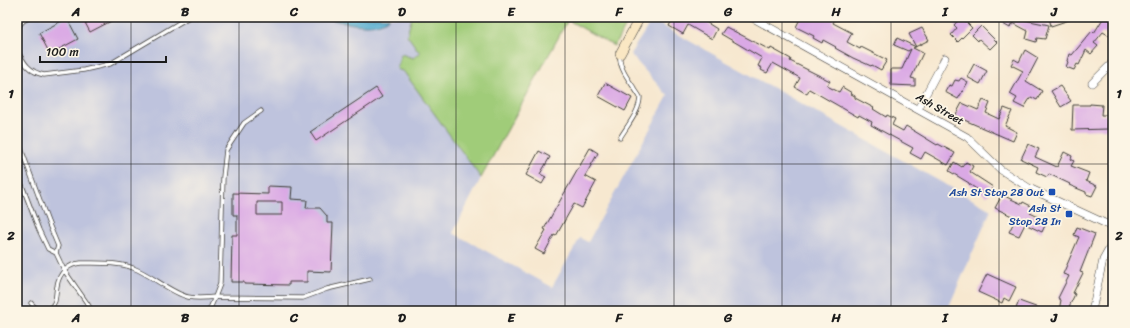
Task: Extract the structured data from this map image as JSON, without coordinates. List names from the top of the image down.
{
  "streets": {
    "street": ["Ash Street"]
  },
  "places": {
    "transit": ["Ash St Stop 28 Out", "Ash St Stop 28 In"]
  },
  "scale_bar": "100 m",
  "grid": {
    "columns": [
      "A",
      "B",
      "C",
      "D",
      "E",
      "F",
      "G",
      "H",
      "I",
      "J"
    ],
    "rows": ["1", "2"]
  }
}
